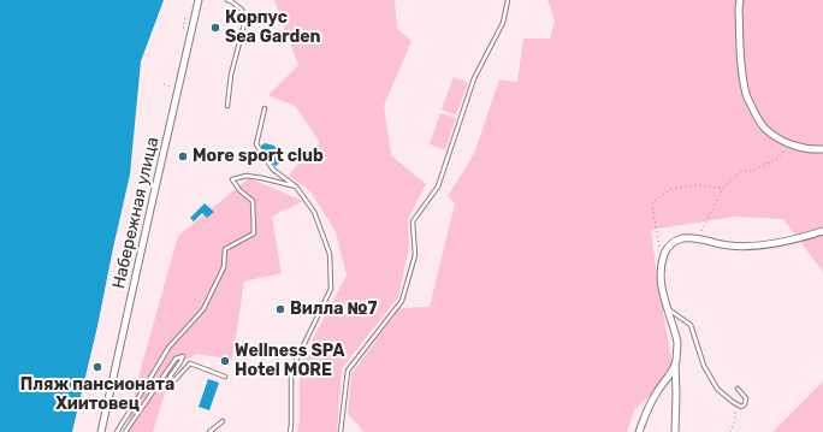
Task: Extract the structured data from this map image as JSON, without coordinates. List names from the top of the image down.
{
  "streets": {
    "street": ["Набережная улица"]
  },
  "places": [
    "Корпус Sea Garden",
    "More sport club",
    "Вилла №7",
    "Wellness SPA Hotel MORE",
    "Пляж пансионата Хиитовец"
  ]
}
